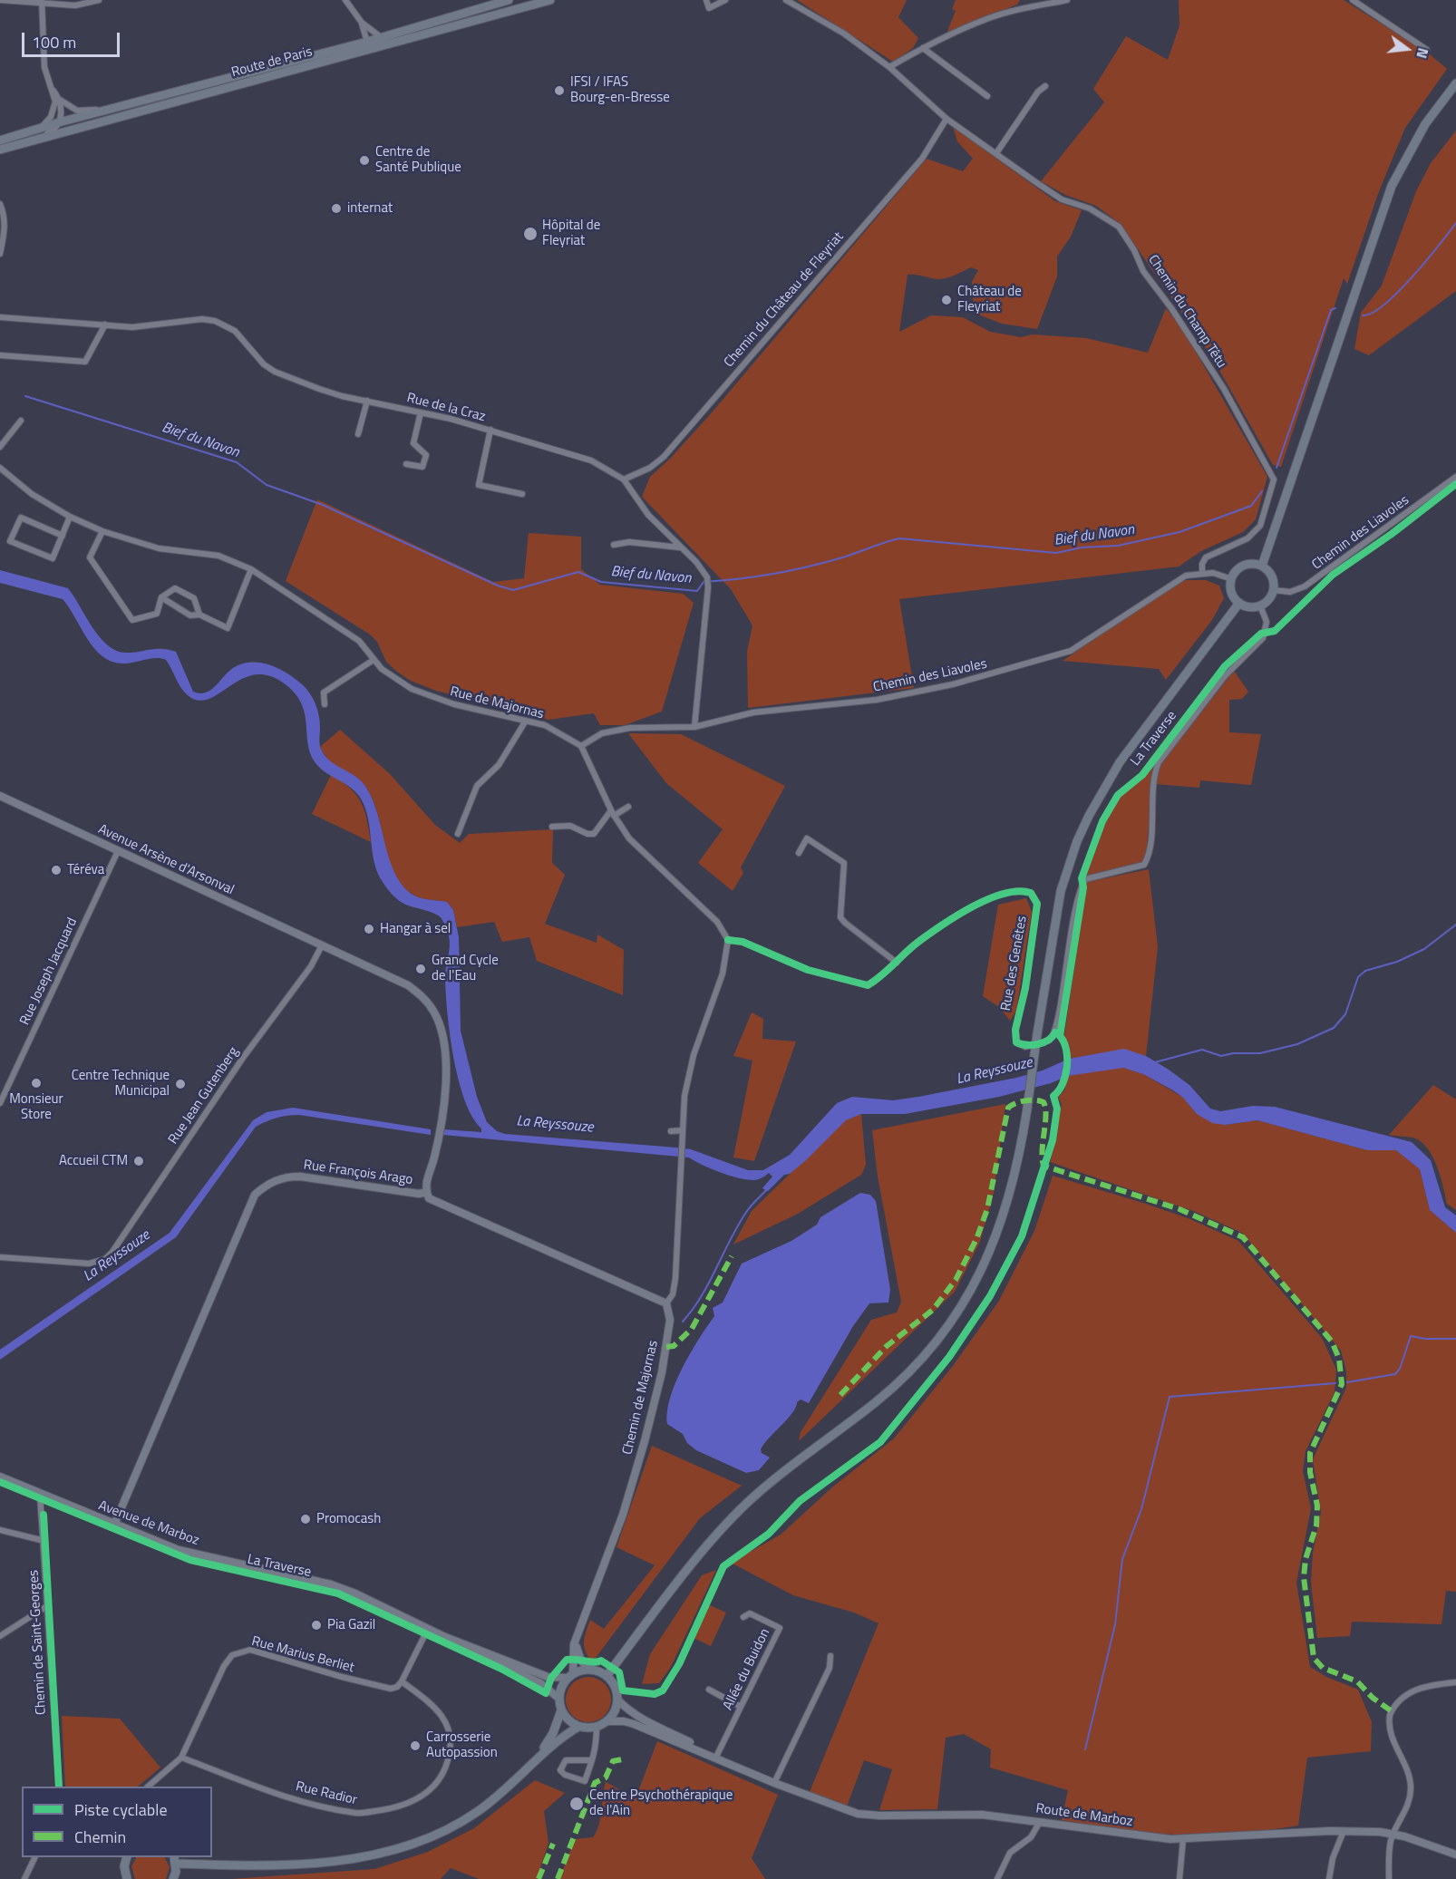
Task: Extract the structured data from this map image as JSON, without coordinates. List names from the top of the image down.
{
  "streets": {
    "main road": ["Route de Paris"],
    "street": [
      "Chemin du Château de Fleyriat",
      "Chemin du Champ Têtu",
      "Rue de la Craz",
      "Chemin des Liavoles",
      "Rue de Majornas",
      "Avenue Arsène d'Arsonval",
      "Rue des Genêtes",
      "Rue Joseph Jacquard",
      "Rue Jean Gutenberg",
      "Rue François Arago",
      "Chemin de Majornas",
      "Avenue de Marboz",
      "Chemin de Saint-Georges",
      "Rue Marius Berliet",
      "Allée du Buidon",
      "Rue Radior",
      "Route de Marboz"
    ],
    "cycle path": ["La Traverse"]
  },
  "crossings": [
    ["Chemin du Château de Fleyriat", "Chemin du Champ Têtu"],
    ["Chemin du Château de Fleyriat", "Rue de la Craz"],
    ["Chemin du Champ Têtu", "Chemin des Liavoles"],
    ["Rue de la Craz", "Chemin des Liavoles"],
    ["Chemin des Liavoles", "Rue de Majornas"],
    ["Chemin des Liavoles", "Rue des Genêtes"],
    ["Avenue Arsène d'Arsonval", "Rue Joseph Jacquard"],
    ["Avenue Arsène d'Arsonval", "Rue Jean Gutenberg"],
    ["Avenue Arsène d'Arsonval", "Rue François Arago"],
    ["Rue François Arago", "Chemin de Majornas"],
    ["Rue François Arago", "Avenue de Marboz"],
    ["Chemin de Majornas", "Avenue de Marboz"],
    ["Chemin de Majornas", "Route de Marboz"],
    ["Avenue de Marboz", "Chemin de Saint-Georges"],
    ["Avenue de Marboz", "Route de Marboz"],
    ["Rue Marius Berliet", "Rue Radior"],
    ["Allée du Buidon", "Route de Marboz"]
  ],
  "water": ["Bief du Navon", "La Reyssouze"],
  "places": [
    "IFSI / IFAS Bourg-en-Bresse",
    "Centre de Santé Publique",
    "internat",
    "Hôpital de Fleyriat",
    "Château de Fleyriat",
    "Téréva",
    "Hangar à sel",
    "Grand Cycle de l'Eau",
    "Monsieur Store",
    "Centre Technique Municipal",
    "Accueil CTM",
    "Promocash",
    "Pia Gazil",
    "Carrosserie Autopassion",
    "Centre Psychothérapique de l'Ain"
  ],
  "legend": ["Piste cyclable", "Chemin"],
  "scale_bar": "100 m",
  "north": "right"
}
